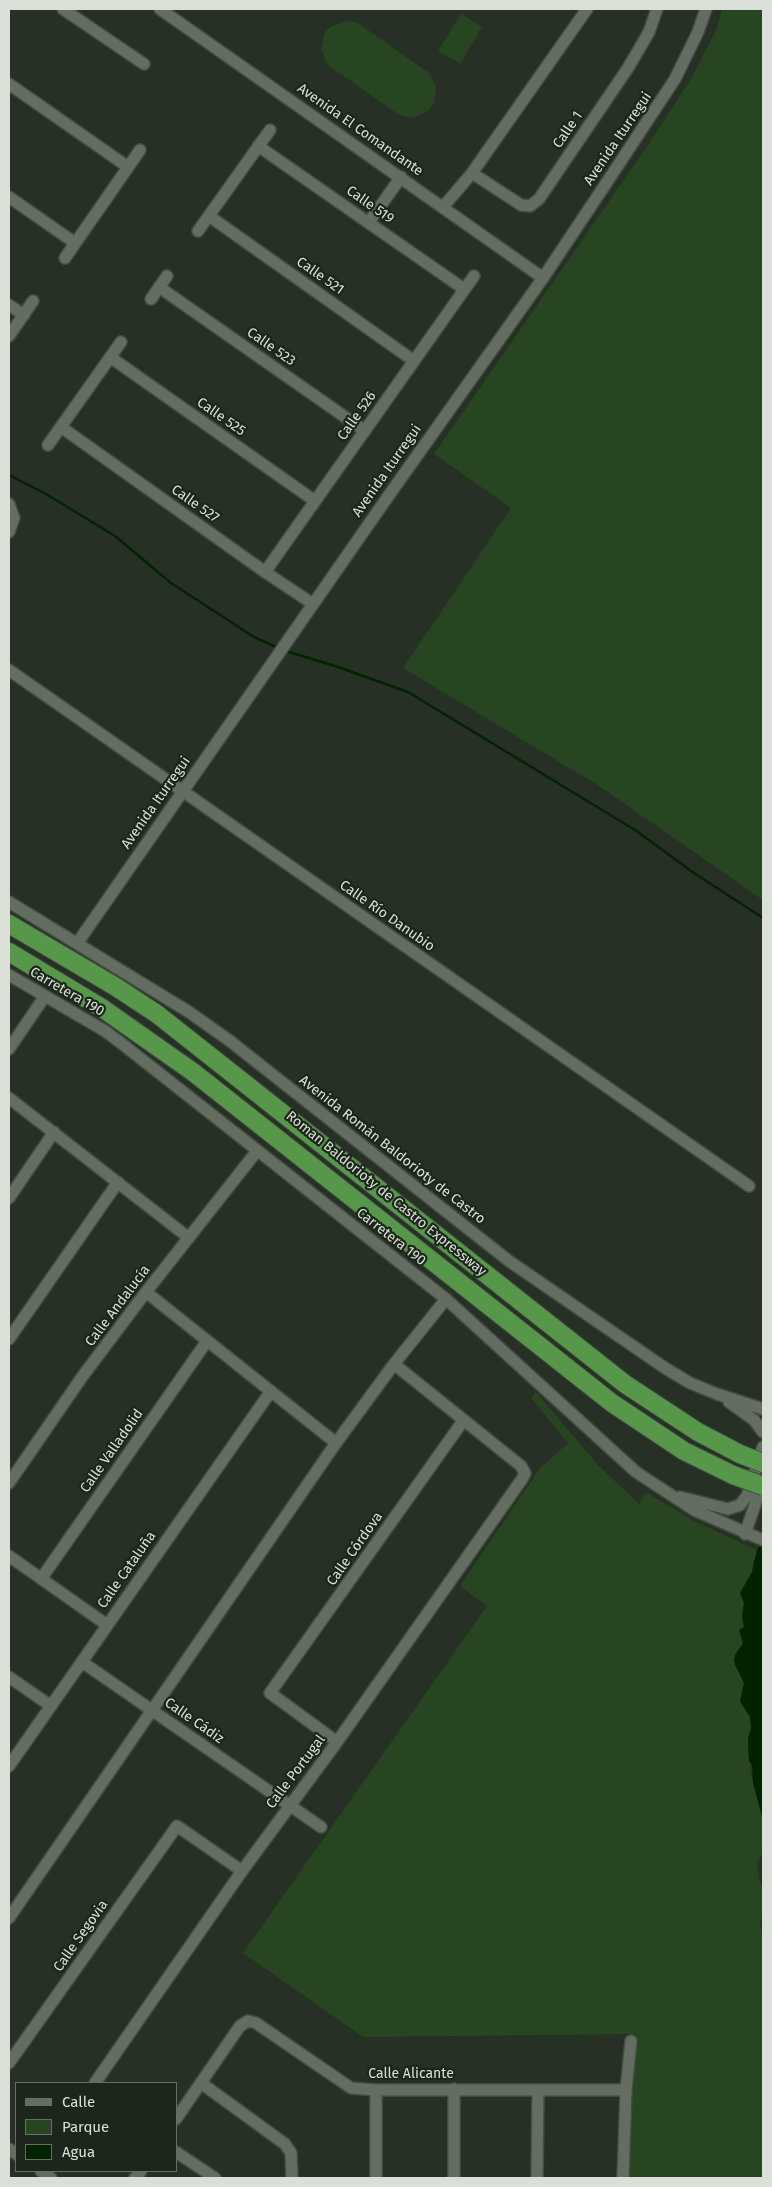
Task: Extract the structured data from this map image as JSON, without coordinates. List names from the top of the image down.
{
  "streets": {
    "highway": ["Roman Baldorioty de Castro Expressway"],
    "street": [
      "Avenida El Comandante",
      "Calle 1",
      "Avenida Iturregui",
      "Calle 519",
      "Calle 521",
      "Calle 523",
      "Calle 526",
      "Calle 525",
      "Calle 527",
      "Calle Río Danubio",
      "Carretera 190",
      "Avenida Román Baldorioty de Castro",
      "Calle Andalucía",
      "Calle Valladolid",
      "Calle Córdova",
      "Calle Cataluña",
      "Calle Cádiz",
      "Calle Portugal",
      "Calle Segovia",
      "Calle Alicante"
    ]
  },
  "crossings": [
    ["Avenida El Comandante", "Avenida Iturregui"],
    ["Avenida Iturregui", "Calle 527"],
    ["Avenida Iturregui", "Calle Río Danubio"],
    ["Avenida Iturregui", "Avenida Román Baldorioty de Castro"],
    ["Calle 519", "Calle 526"],
    ["Calle 521", "Calle 526"],
    ["Calle 523", "Calle 526"],
    ["Calle 526", "Calle 525"],
    ["Calle 526", "Calle 527"],
    ["Carretera 190", "Calle Andalucía"],
    ["Calle Córdova", "Calle Portugal"],
    ["Calle Cataluña", "Calle Cádiz"],
    ["Calle Cádiz", "Calle Portugal"],
    ["Calle Portugal", "Calle Segovia"]
  ],
  "legend": ["Calle", "Parque", "Agua"]
}
